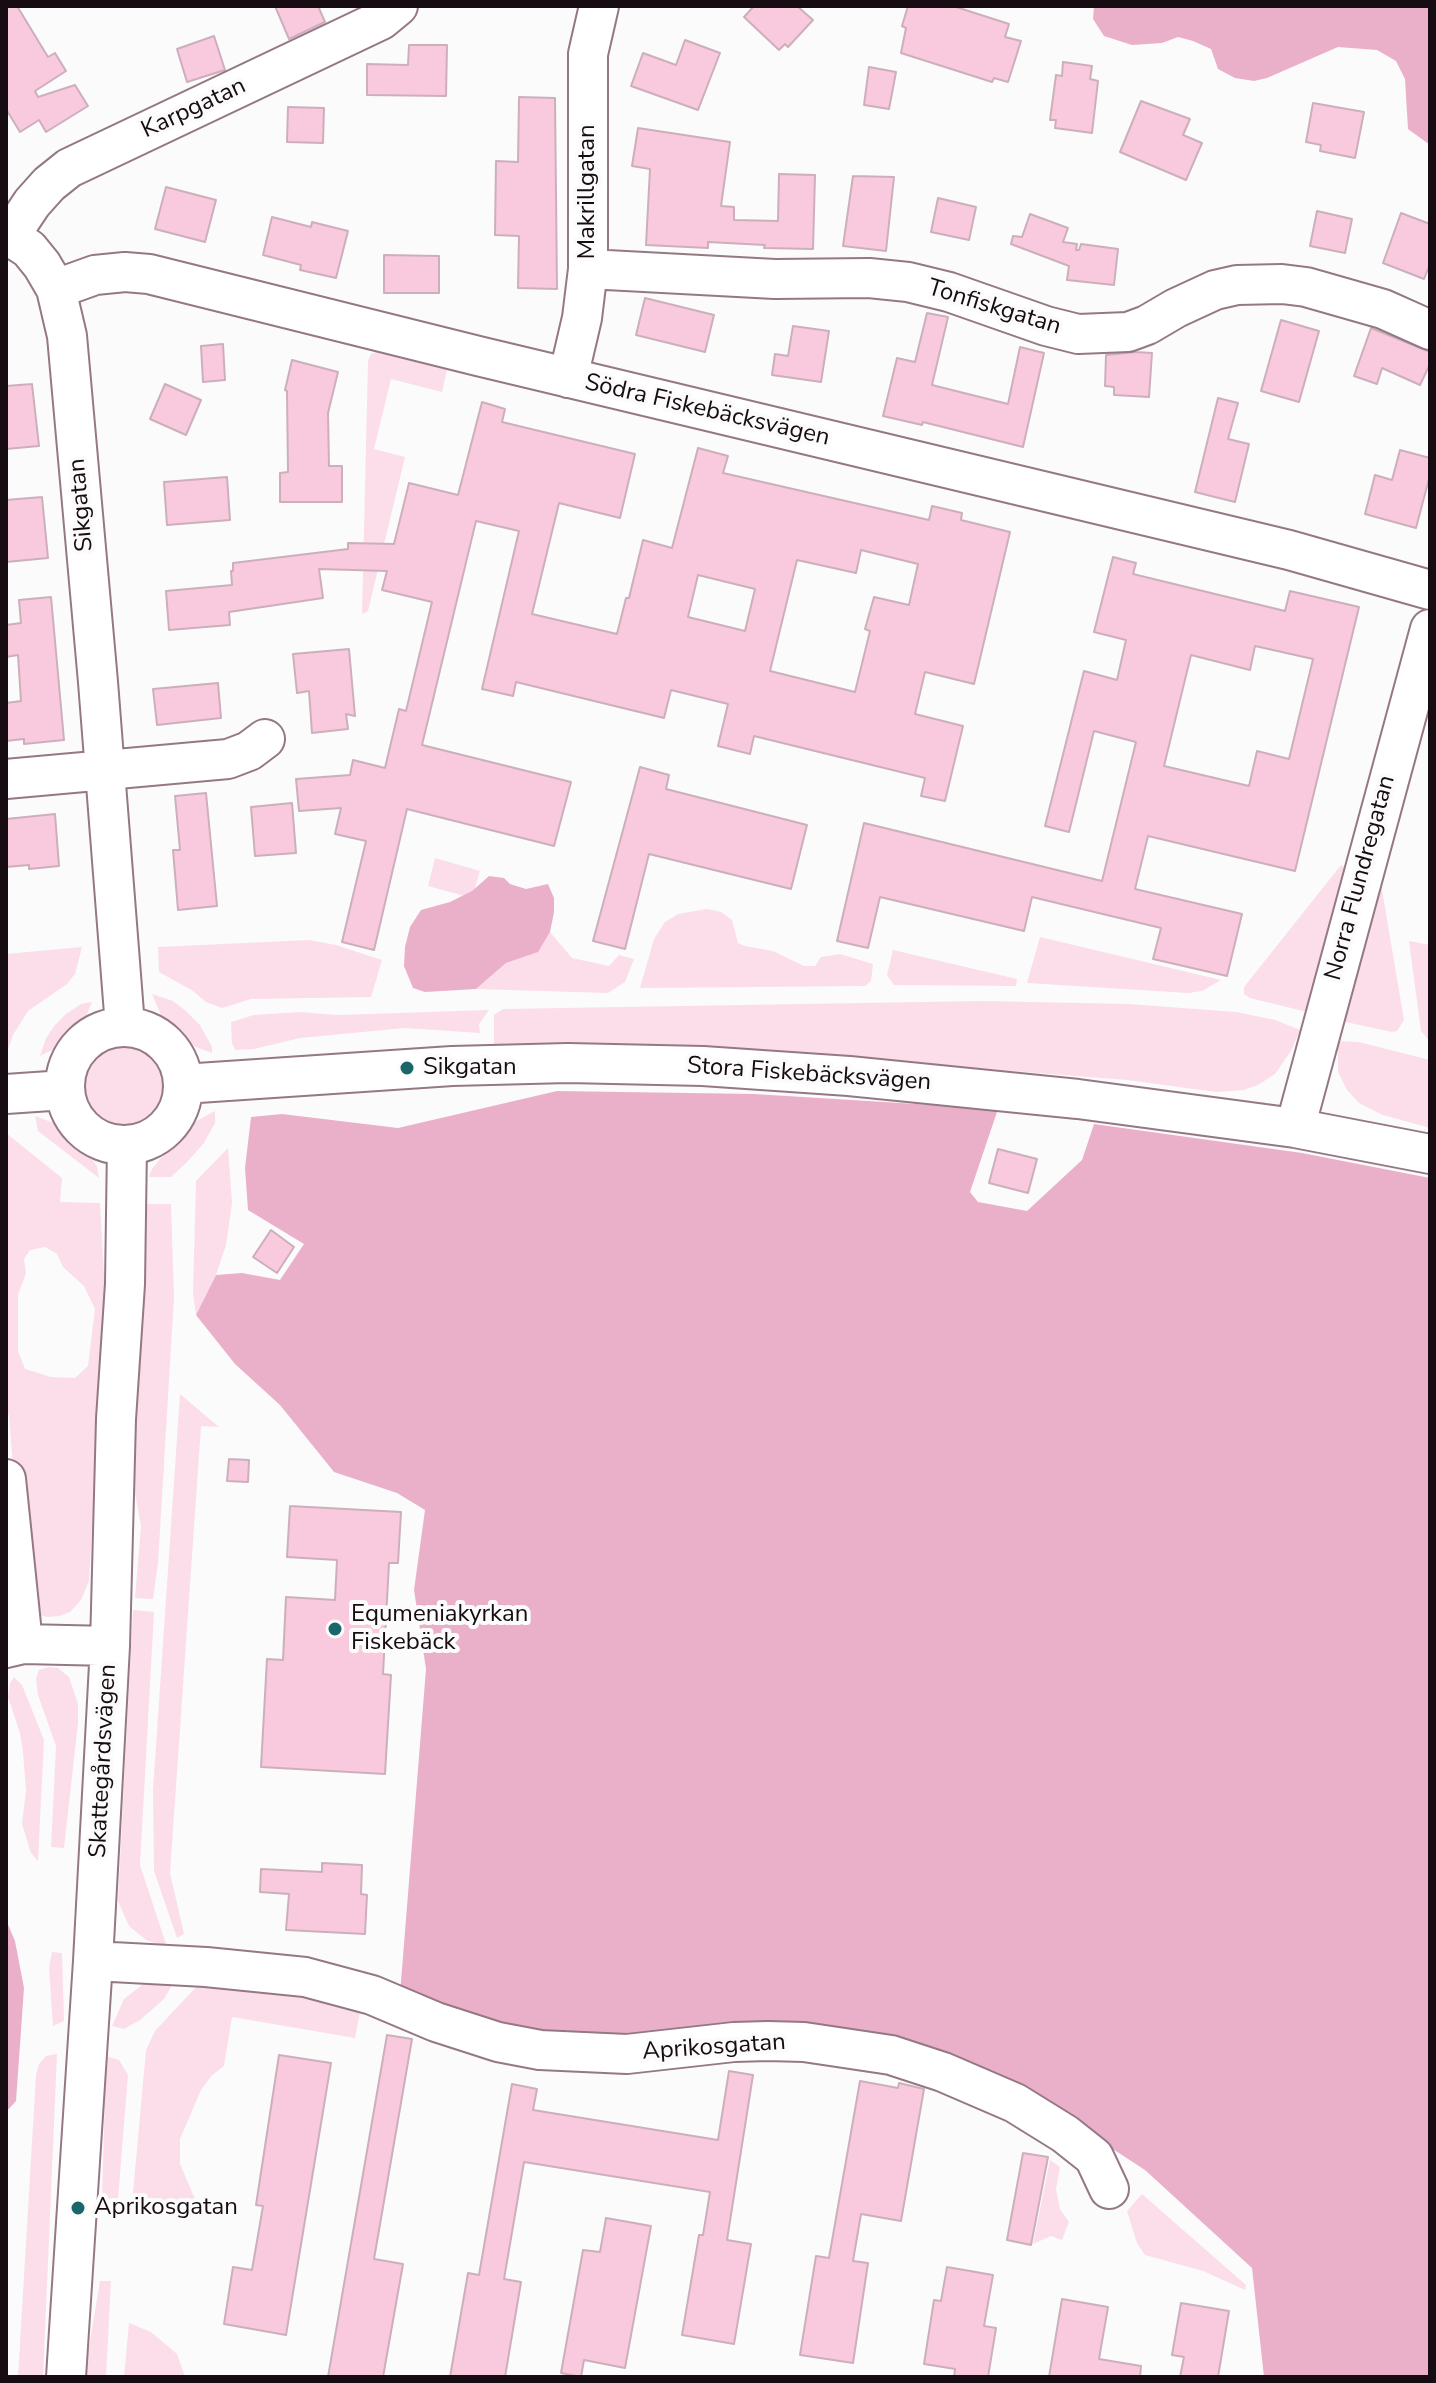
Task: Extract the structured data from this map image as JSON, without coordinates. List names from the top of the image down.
{
  "streets": {
    "street": [
      "Karpgatan",
      "Makrillgatan",
      "Tonfiskgatan",
      "Södra Fiskebäcksvägen",
      "Sikgatan",
      "Norra Flundregatan",
      "Stora Fiskebäcksvägen",
      "Skattegårdsvägen",
      "Aprikosgatan"
    ]
  },
  "crossings": [
    ["Makrillgatan", "Tonfiskgatan"],
    ["Makrillgatan", "Södra Fiskebäcksvägen"],
    ["Södra Fiskebäcksvägen", "Sikgatan"],
    ["Sikgatan", "Stora Fiskebäcksvägen"],
    ["Sikgatan", "Skattegårdsvägen"],
    ["Norra Flundregatan", "Stora Fiskebäcksvägen"],
    ["Stora Fiskebäcksvägen", "Skattegårdsvägen"],
    ["Skattegårdsvägen", "Aprikosgatan"]
  ],
  "places": ["Sikgatan", "Equmeniakyrkan Fiskebäck", "Aprikosgatan"]
}
